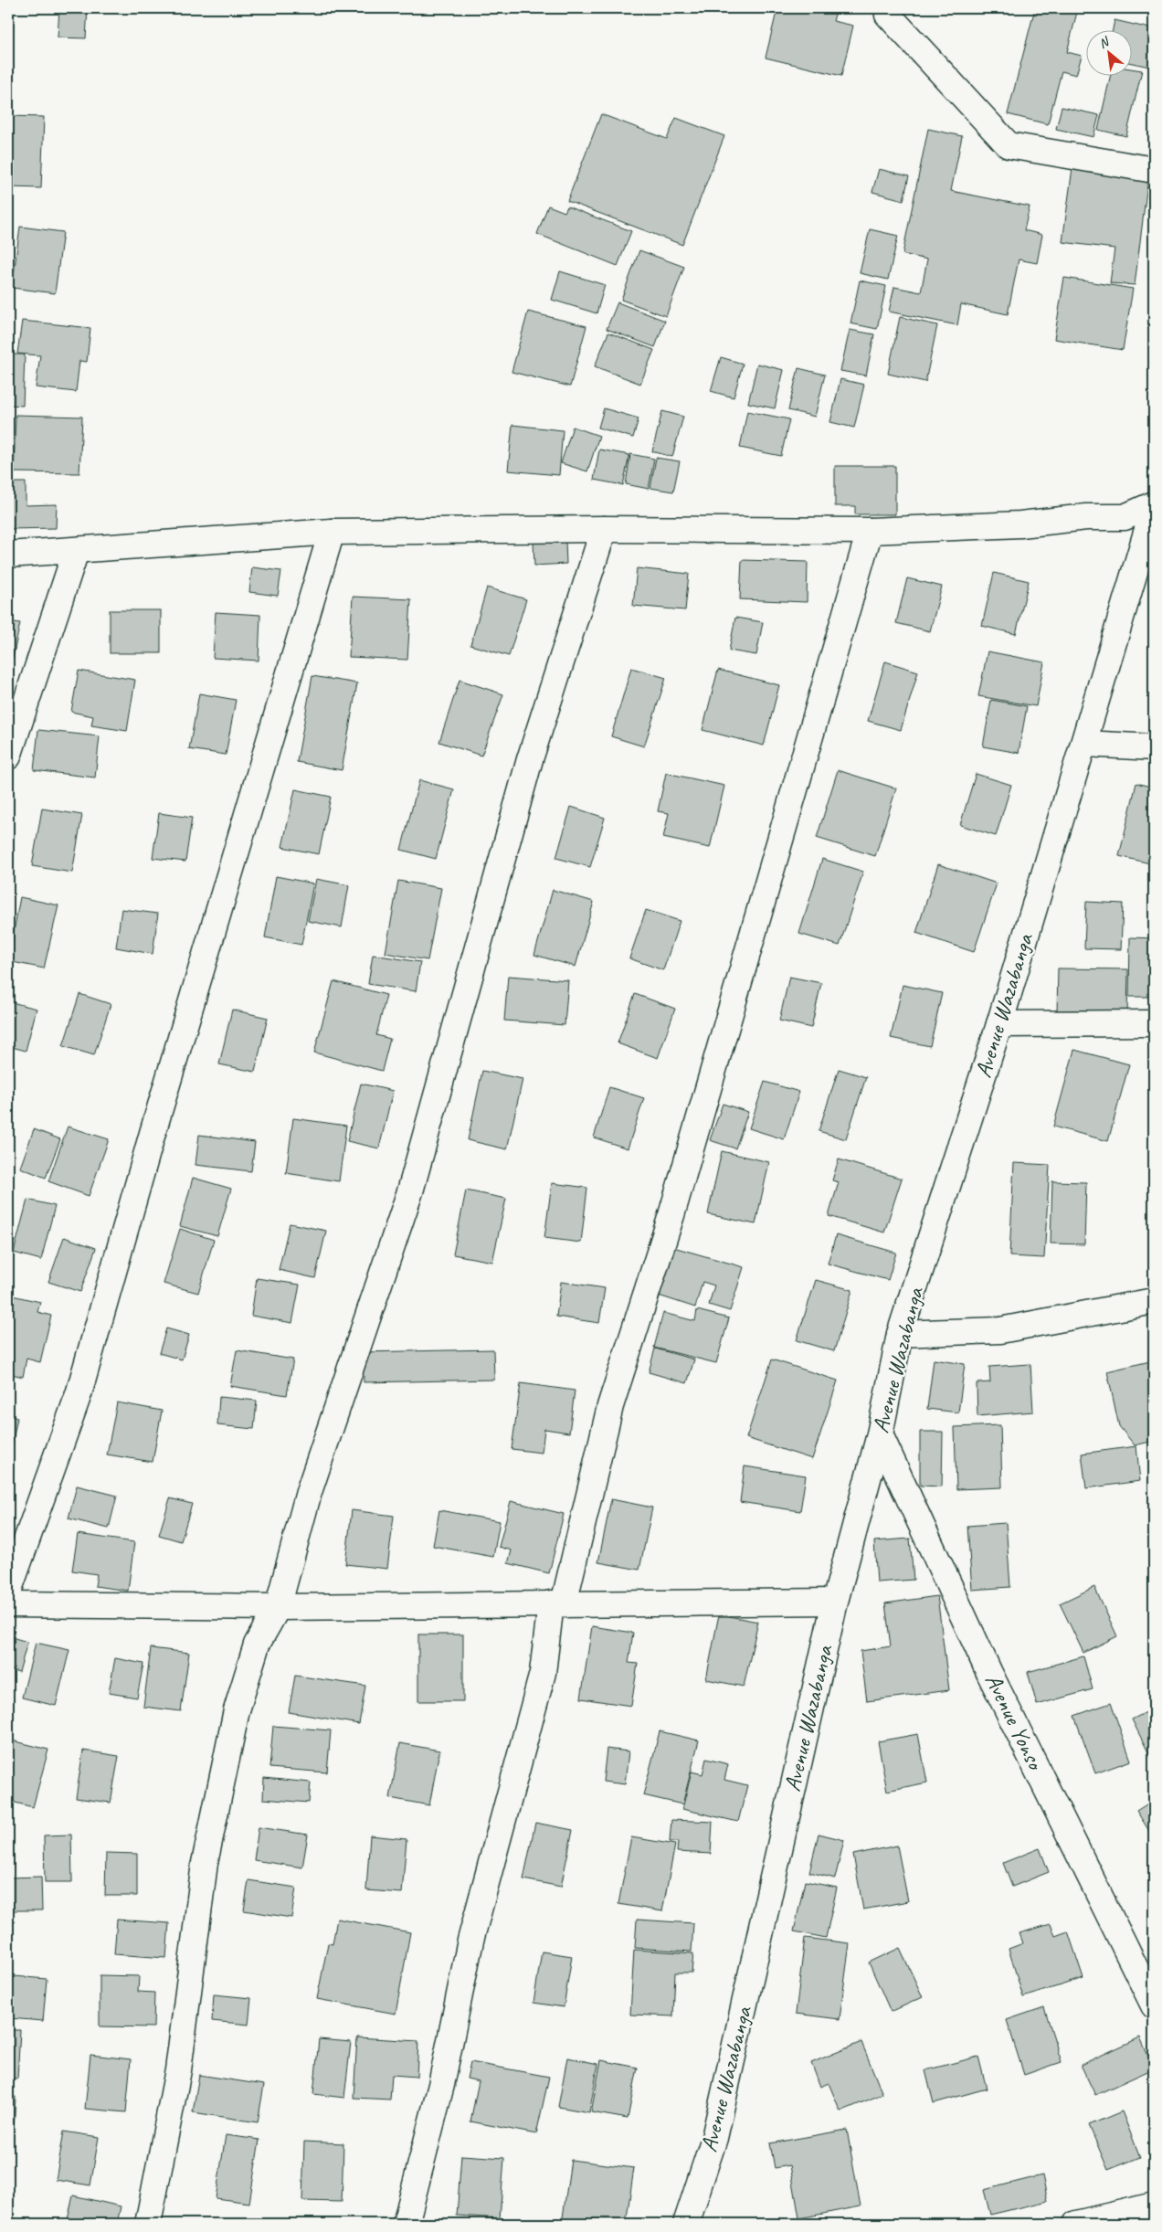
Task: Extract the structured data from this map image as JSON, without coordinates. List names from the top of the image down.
{
  "streets": {
    "street": ["Avenue Wazabanga", "Avenue Yonso"]
  },
  "crossings": [
    ["Avenue Wazabanga", "Avenue Yonso"]
  ],
  "north": "top left"
}
